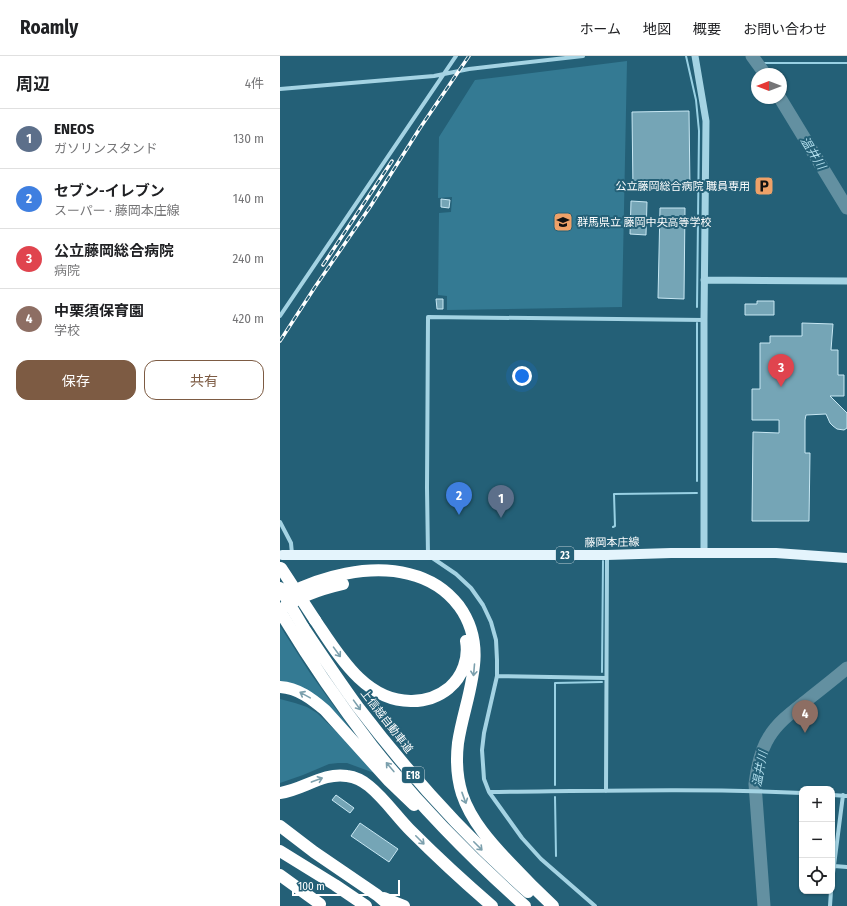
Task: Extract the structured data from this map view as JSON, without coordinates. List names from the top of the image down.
{
  "streets": {
    "highway": ["上信越自動車道", "E18"],
    "main road": ["藤岡本庄線", "23"]
  },
  "water": ["温井川"],
  "places": {
    "parking": ["公立藤岡総合病院 職員専用"],
    "school or university": ["群馬県立 藤岡中央高等学校"]
  },
  "scale_bar": "100 m",
  "north": "left",
  "page": {
    "header": "Roamly",
    "nav": [
      "ホーム",
      "地図",
      "概要",
      "お問い合わせ"
    ],
    "heading": ["周辺", "4件"],
    "list": [
      {
        "mark": "1",
        "name": "ENEOS",
        "note": "ガソリンスタンド",
        "value": "130 m"
      },
      {
        "mark": "2",
        "name": "セブン-イレブン",
        "note": "スーパー · 藤岡本庄線",
        "value": "140 m"
      },
      {
        "mark": "3",
        "name": "公立藤岡総合病院",
        "note": "病院",
        "value": "240 m"
      },
      {
        "mark": "4",
        "name": "中栗須保育園",
        "note": "学校",
        "value": "420 m"
      }
    ],
    "buttons": ["保存", "共有"],
    "pins": [
      "3",
      "2",
      "1",
      "4"
    ],
    "map_buttons": ["+", "−"],
    "scale": "100 m"
  }
}
